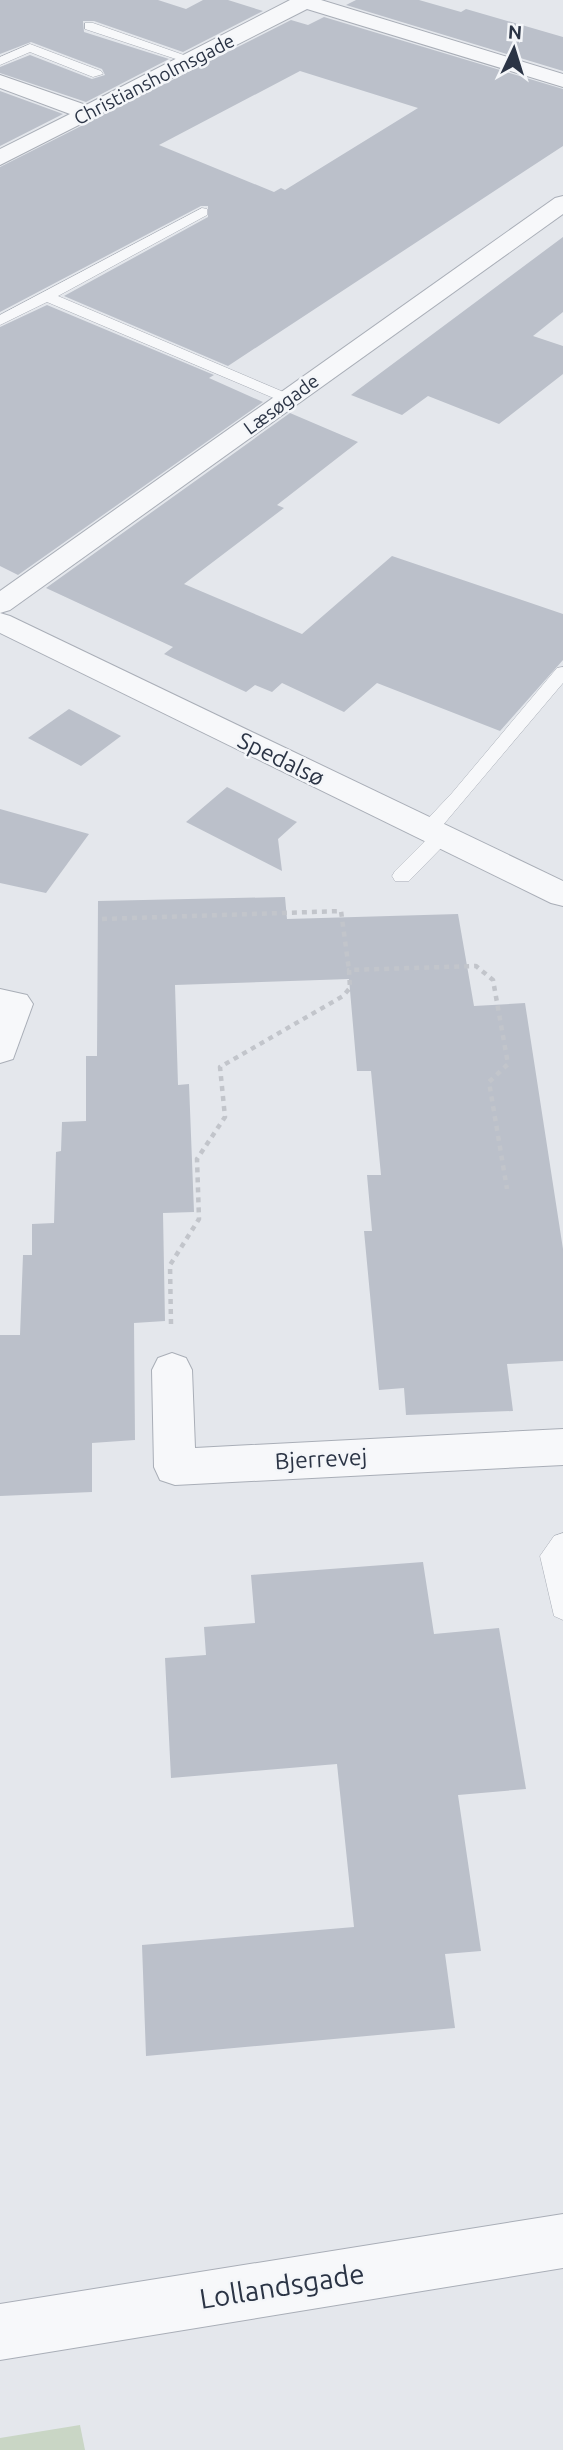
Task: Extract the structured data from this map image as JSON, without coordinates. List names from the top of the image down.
{
  "streets": {
    "street": [
      "Christiansholmsgade",
      "Læsøgade",
      "Spedalsø",
      "Bjerrevej",
      "Lollandsgade"
    ]
  },
  "north": "top"
}
